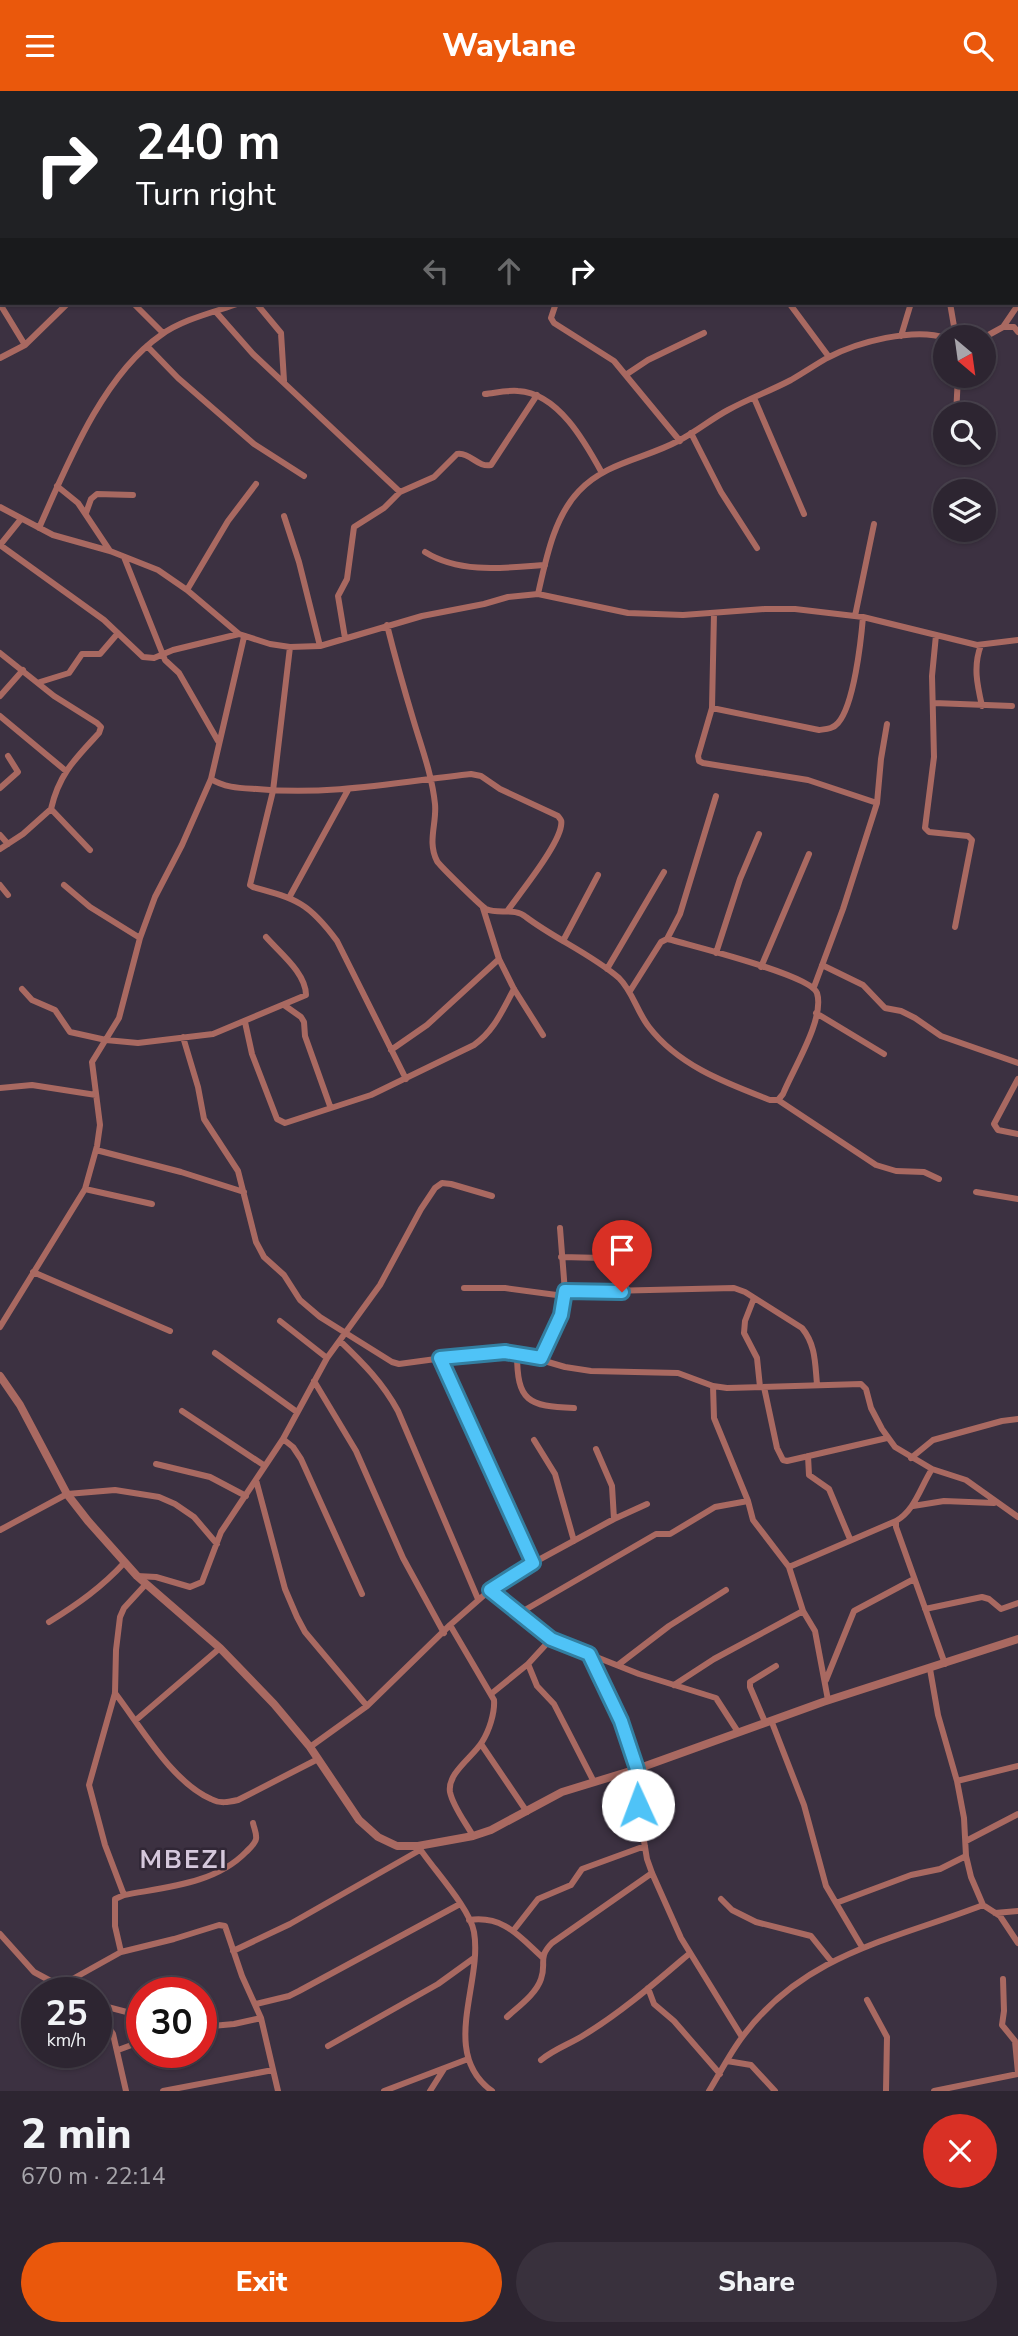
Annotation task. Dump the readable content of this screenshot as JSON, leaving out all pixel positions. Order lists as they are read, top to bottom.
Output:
{
  "districts": ["MBEZI"],
  "north": "bottom right",
  "page": {
    "header": "Waylane",
    "turn": ["240 m", "Turn right"],
    "speed": "25 km/h",
    "limit": "30",
    "heading": ["2 min", "670 m · 22:14"],
    "buttons": ["Exit", "Share"]
  }
}
